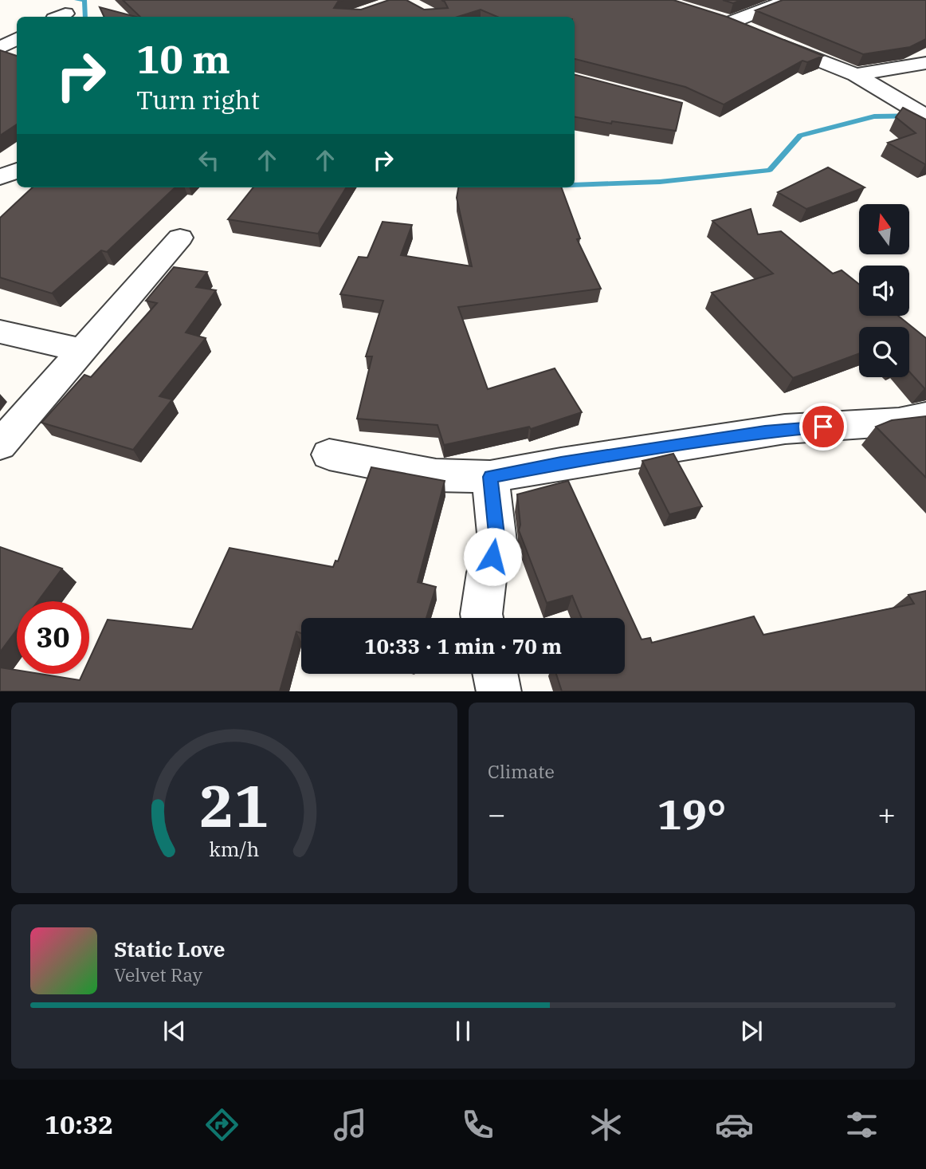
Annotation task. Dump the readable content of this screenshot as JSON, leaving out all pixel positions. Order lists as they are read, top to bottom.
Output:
{
  "north": "top",
  "page": {
    "turn": ["10 m", "Turn right"],
    "limit": "30",
    "trip": "10:33 · 1 min · 70 m",
    "tile": "Climate",
    "heat": ["−", "19°", "+"],
    "song": ["Static Love", "Velvet Ray"],
    "tabs": "10:32",
    "gauge": ["21", "km/h"]
  }
}
